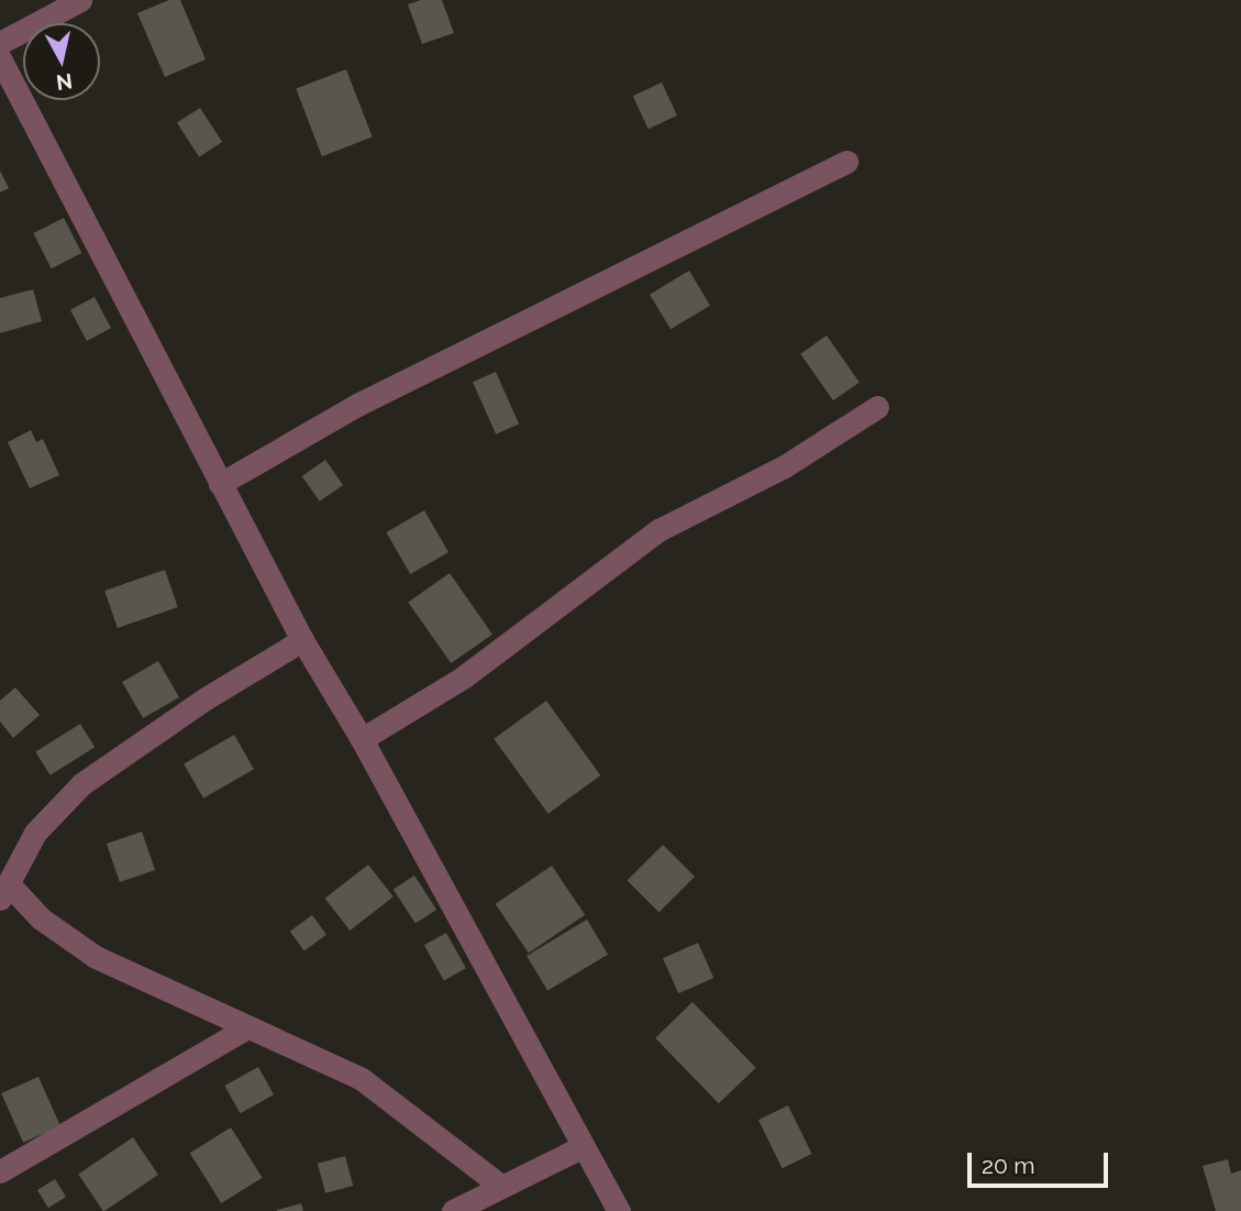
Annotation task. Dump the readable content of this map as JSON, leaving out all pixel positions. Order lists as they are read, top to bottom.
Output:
{
  "scale_bar": "20 m",
  "north": "bottom"
}
